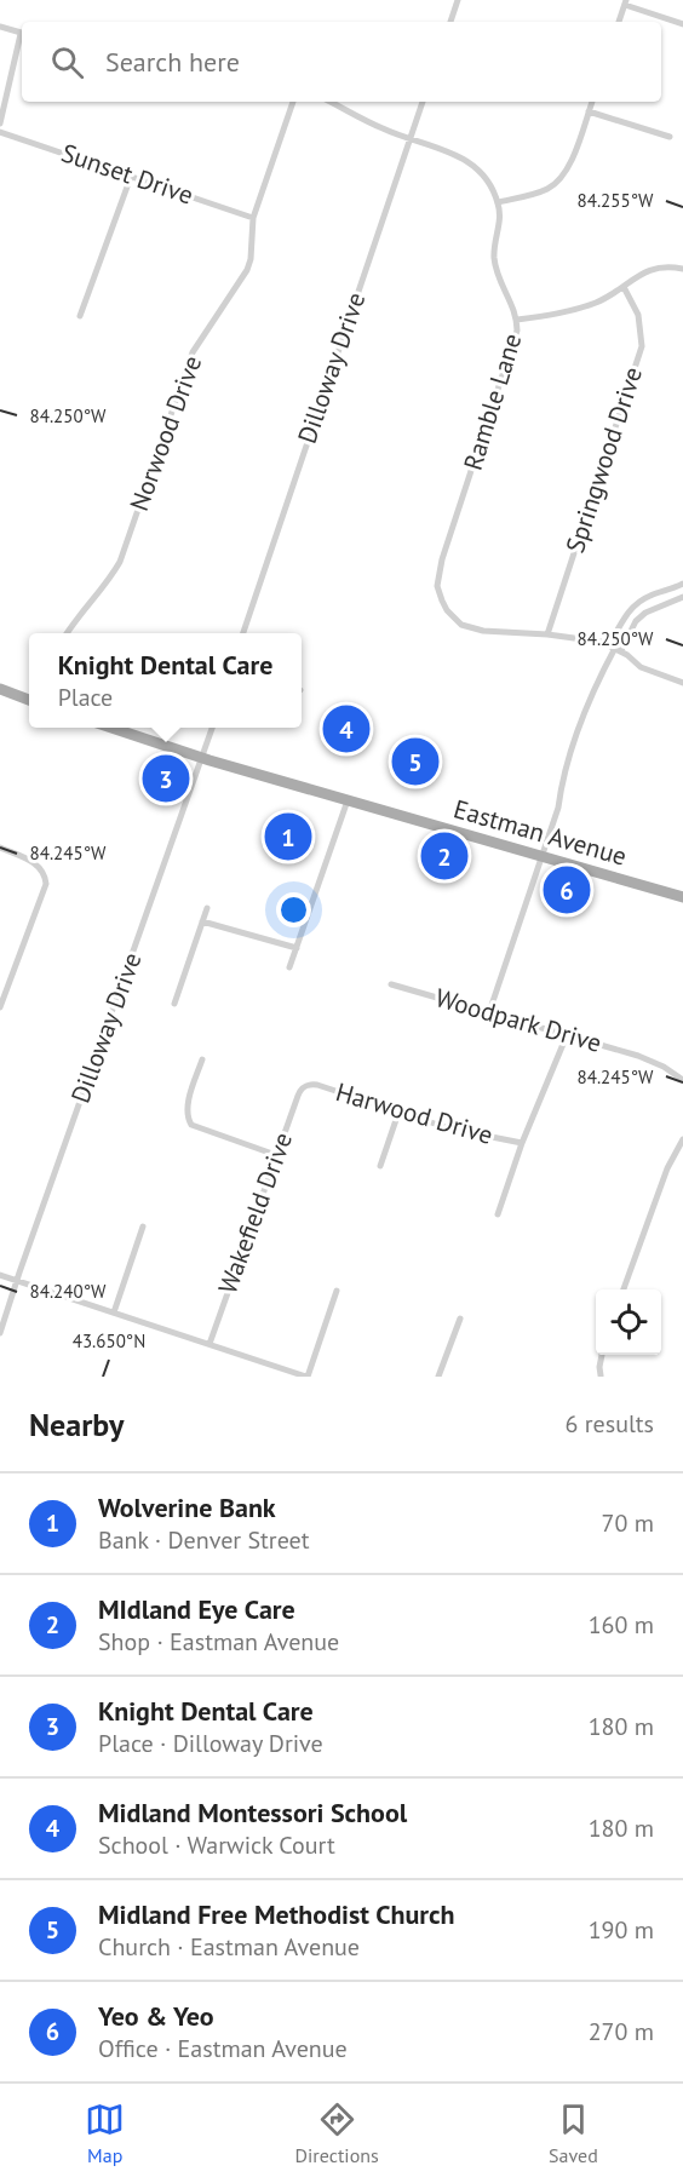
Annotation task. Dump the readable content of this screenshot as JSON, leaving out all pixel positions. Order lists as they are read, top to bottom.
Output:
{
  "streets": {
    "main road": ["Eastman Avenue"],
    "street": [
      "Sunset Drive",
      "Dilloway Drive",
      "Ramble Lane",
      "Norwood Drive",
      "Springwood Drive",
      "Woodpark Drive",
      "Harwood Drive",
      "Wakefield Drive"
    ]
  },
  "crossings": [
    ["Sunset Drive", "Norwood Drive"],
    ["Dilloway Drive", "Eastman Avenue"],
    ["Ramble Lane", "Springwood Drive"],
    ["Harwood Drive", "Wakefield Drive"]
  ],
  "page": {
    "search": "Search here",
    "popup": ["Knight Dental Care", "Place"],
    "pins": [
      "4",
      "5",
      "3",
      "1",
      "2",
      "6"
    ],
    "heading": ["Nearby", "6 results"],
    "list": [
      {
        "mark": "1",
        "name": "Wolverine Bank",
        "note": "Bank · Denver Street",
        "value": "70 m"
      },
      {
        "mark": "2",
        "name": "MIdland Eye Care",
        "note": "Shop · Eastman Avenue",
        "value": "160 m"
      },
      {
        "mark": "3",
        "name": "Knight Dental Care",
        "note": "Place · Dilloway Drive",
        "value": "180 m"
      },
      {
        "mark": "4",
        "name": "Midland Montessori School",
        "note": "School · Warwick Court",
        "value": "180 m"
      },
      {
        "mark": "5",
        "name": "Midland Free Methodist Church",
        "note": "Church · Eastman Avenue",
        "value": "190 m"
      },
      {
        "mark": "6",
        "name": "Yeo & Yeo",
        "note": "Office · Eastman Avenue",
        "value": "270 m"
      }
    ],
    "nav": ["Map", "Directions", "Saved"]
  },
  "coordinates": [
    "84.255°W",
    "84.250°W",
    "84.245°W",
    "84.240°W",
    "43.650°N"
  ]
}
